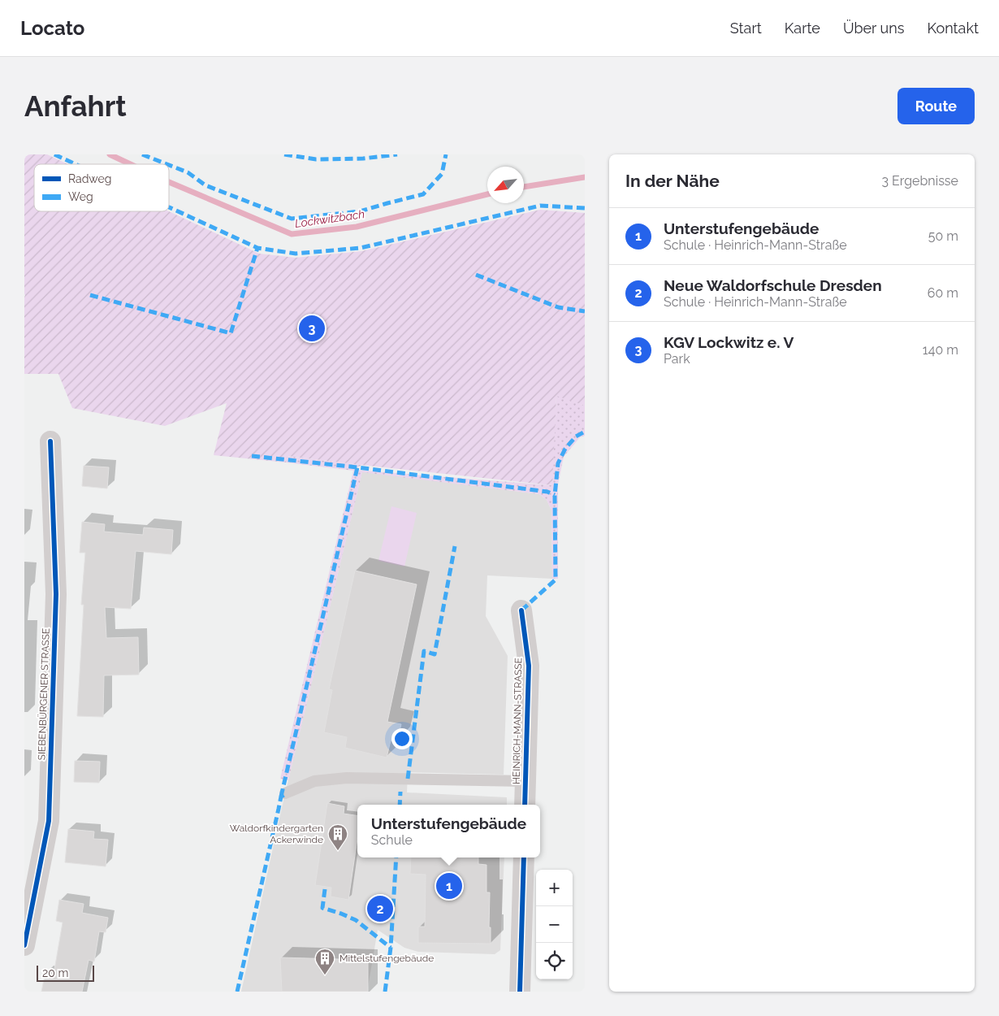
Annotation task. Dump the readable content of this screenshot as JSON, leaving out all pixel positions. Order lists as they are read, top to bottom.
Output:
{
  "streets": {
    "street": ["SIEBENBÜRGENER STRASSE", "HEINRICH-MANN-STRASSE"]
  },
  "water": ["Lockwitzbach"],
  "places": {
    "building": ["Waldorfkindergarten Ackerwinde", "Mittelstufengebäude"]
  },
  "legend": ["Radweg", "Weg"],
  "scale_bar": "20 m",
  "north": "bottom left",
  "page": {
    "header": "Locato",
    "nav": [
      "Start",
      "Karte",
      "Über uns",
      "Kontakt"
    ],
    "buttons": "Route",
    "title": "Anfahrt",
    "heading": ["In der Nähe", "3 Ergebnisse"],
    "list": [
      {
        "mark": "1",
        "name": "Unterstufengebäude",
        "note": "Schule · Heinrich-Mann-Straße",
        "value": "50 m"
      },
      {
        "mark": "2",
        "name": "Neue Waldorfschule Dresden",
        "note": "Schule · Heinrich-Mann-Straße",
        "value": "60 m"
      },
      {
        "mark": "3",
        "name": "KGV Lockwitz e. V",
        "note": "Park",
        "value": "140 m"
      }
    ],
    "pins": ["3", "1", "2"],
    "popup": ["Unterstufengebäude", "Schule"],
    "map_buttons": ["+", "−"],
    "scale": "20 m"
  }
}
